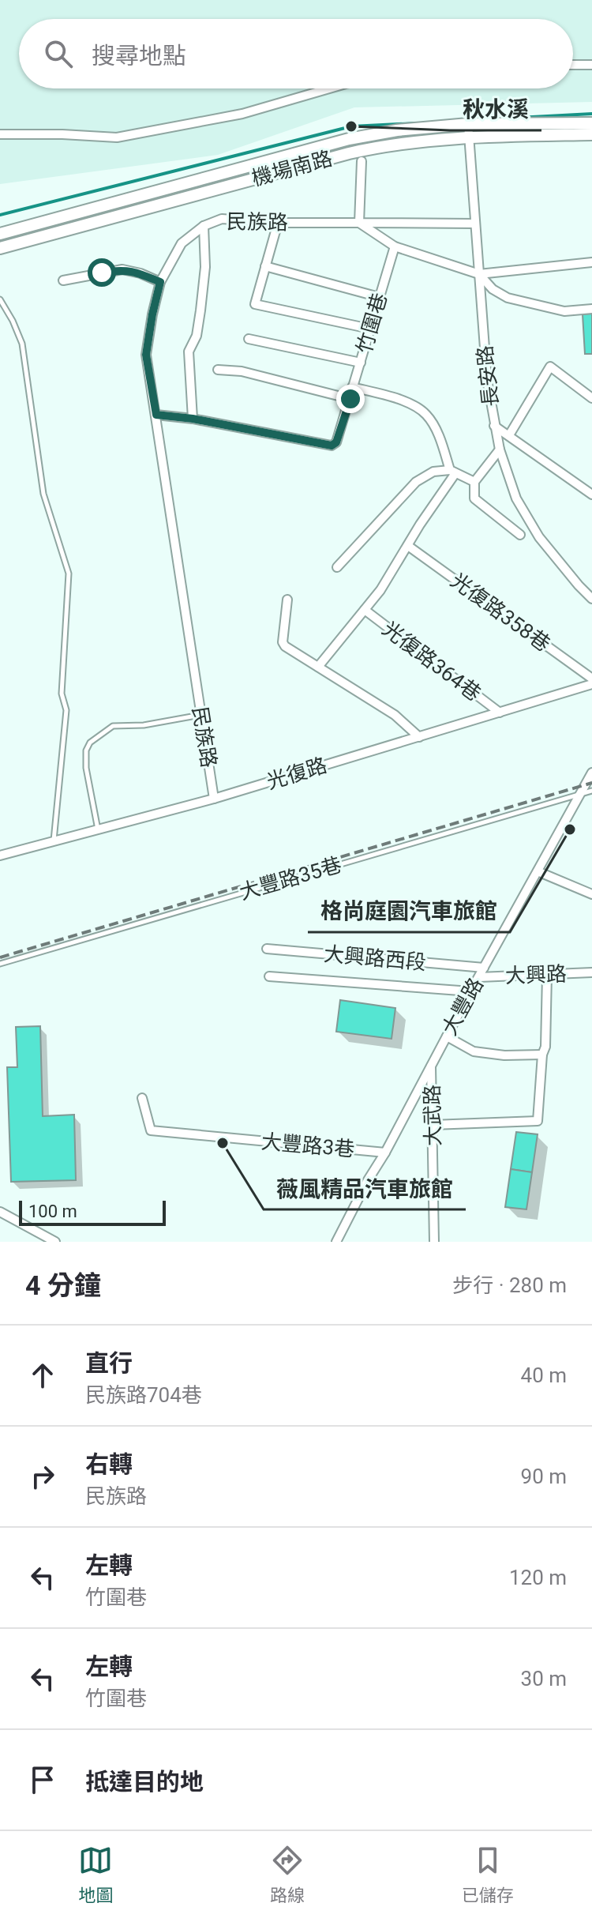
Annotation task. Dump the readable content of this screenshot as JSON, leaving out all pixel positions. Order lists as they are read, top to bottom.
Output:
{
  "streets": {
    "street": [
      "機場南路",
      "民族路",
      "竹圍巷",
      "長安路",
      "光復路358巷",
      "光復路364巷",
      "光復路",
      "大興路西段",
      "大興路",
      "大豐路",
      "大武路",
      "大豐路3巷"
    ],
    "lane": ["大豐路35巷"]
  },
  "crossings": [
    ["機場南路", "長安路"],
    ["民族路", "竹圍巷"],
    ["民族路", "長安路"],
    ["民族路", "光復路"],
    ["光復路364巷", "光復路"],
    ["大豐路35巷", "大豐路"],
    ["大興路西段", "大豐路"],
    ["大興路", "大豐路"],
    ["大豐路", "大武路"],
    ["大豐路", "大豐路3巷"]
  ],
  "places": ["秋水溪", "格尚庭園汽車旅館", "薇風精品汽車旅館"],
  "scale_bar": "100 m",
  "page": {
    "search": "搜尋地點",
    "scale": "100 m",
    "heading": ["4 分鐘", "步行 · 280 m"],
    "list": [
      ["直行", "民族路704巷", "40 m"],
      ["右轉", "民族路", "90 m"],
      ["左轉", "竹圍巷", "120 m"],
      ["左轉", "竹圍巷", "30 m"],
      "抵達目的地"
    ],
    "nav": ["地圖", "路線", "已儲存"]
  }
}
